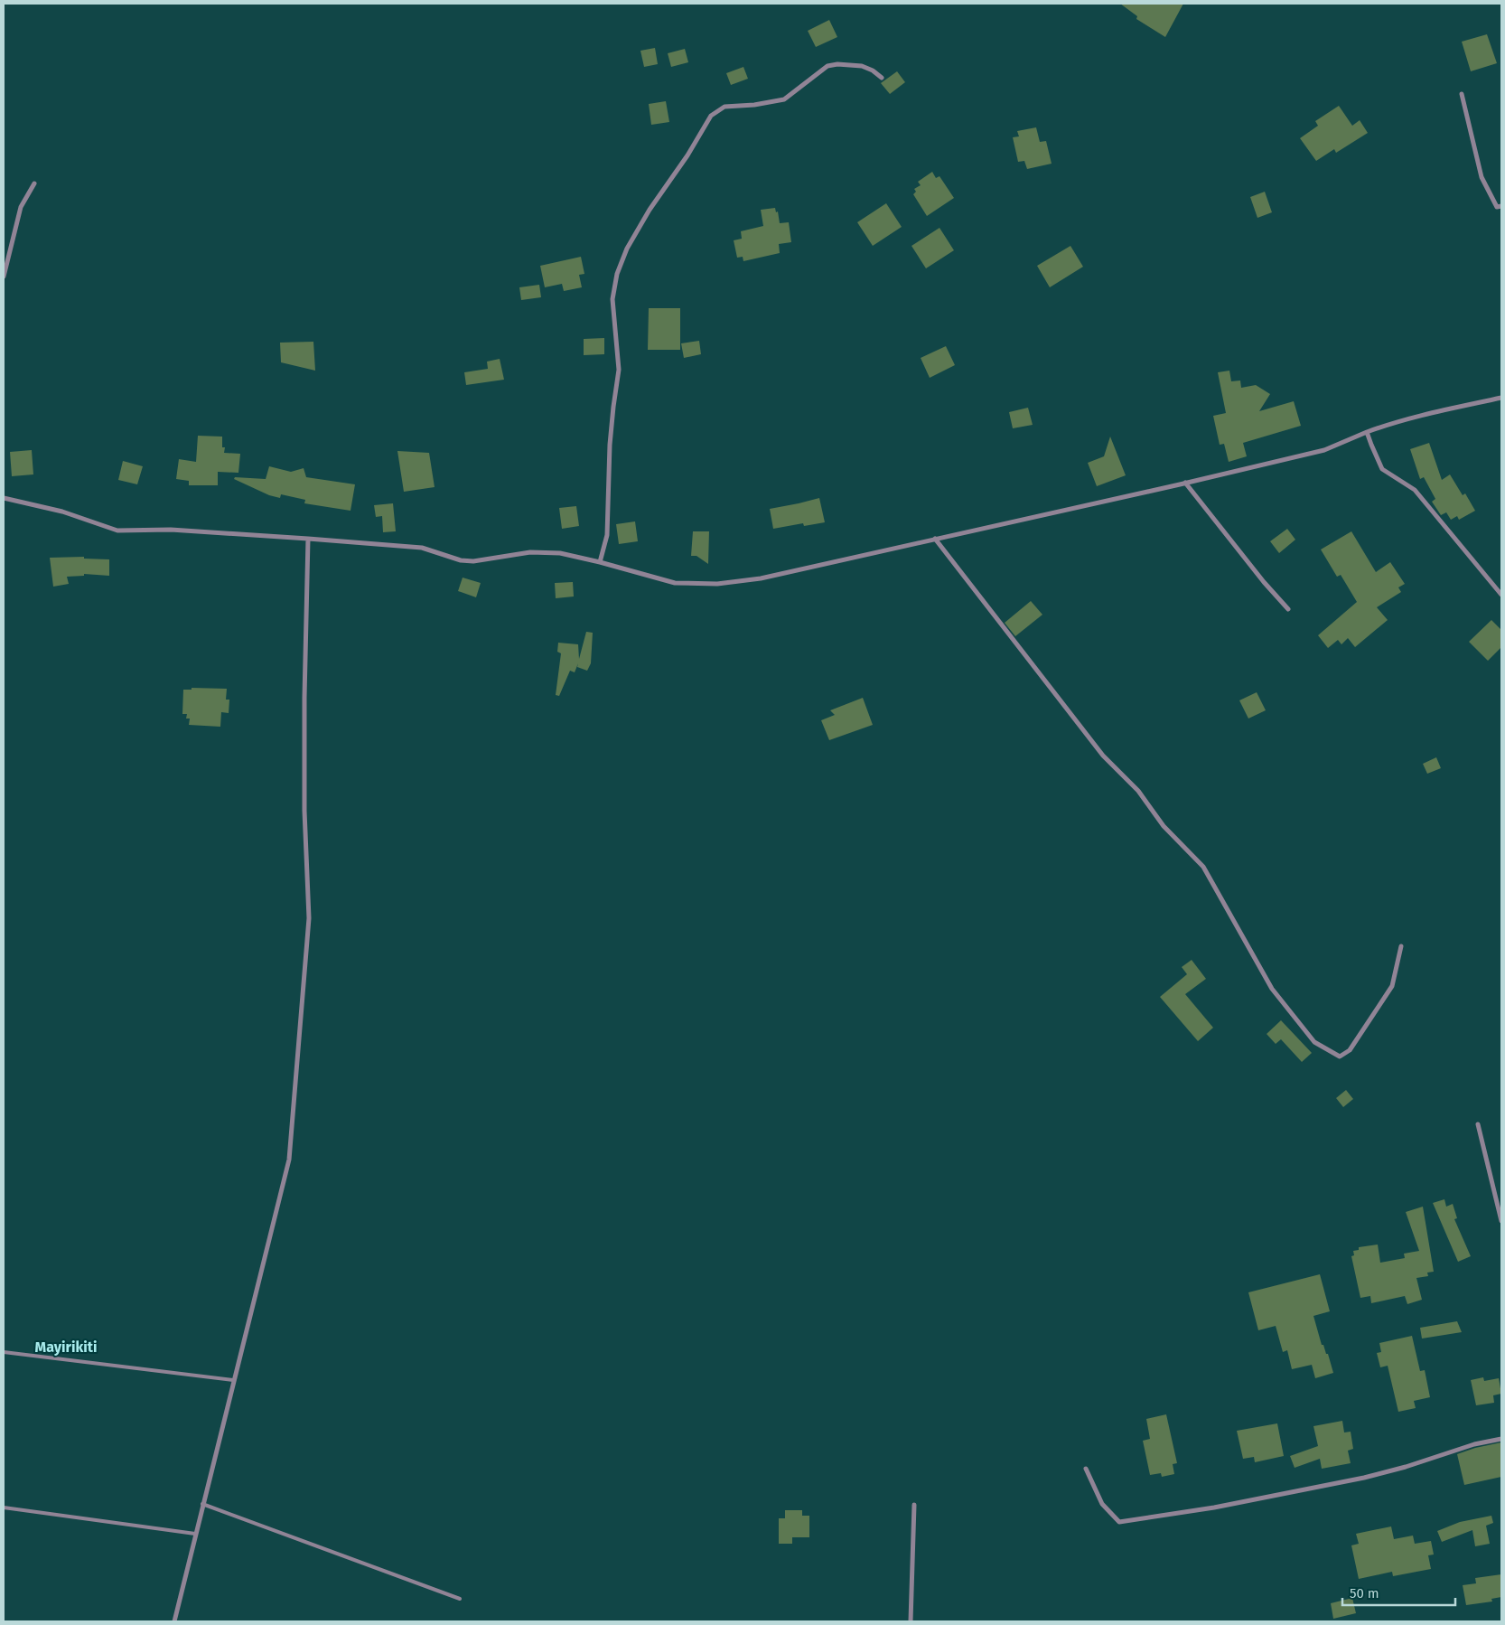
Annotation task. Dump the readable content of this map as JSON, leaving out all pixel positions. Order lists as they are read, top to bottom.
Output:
{
  "districts": ["Mayirikiti"],
  "scale_bar": "50 m"
}
